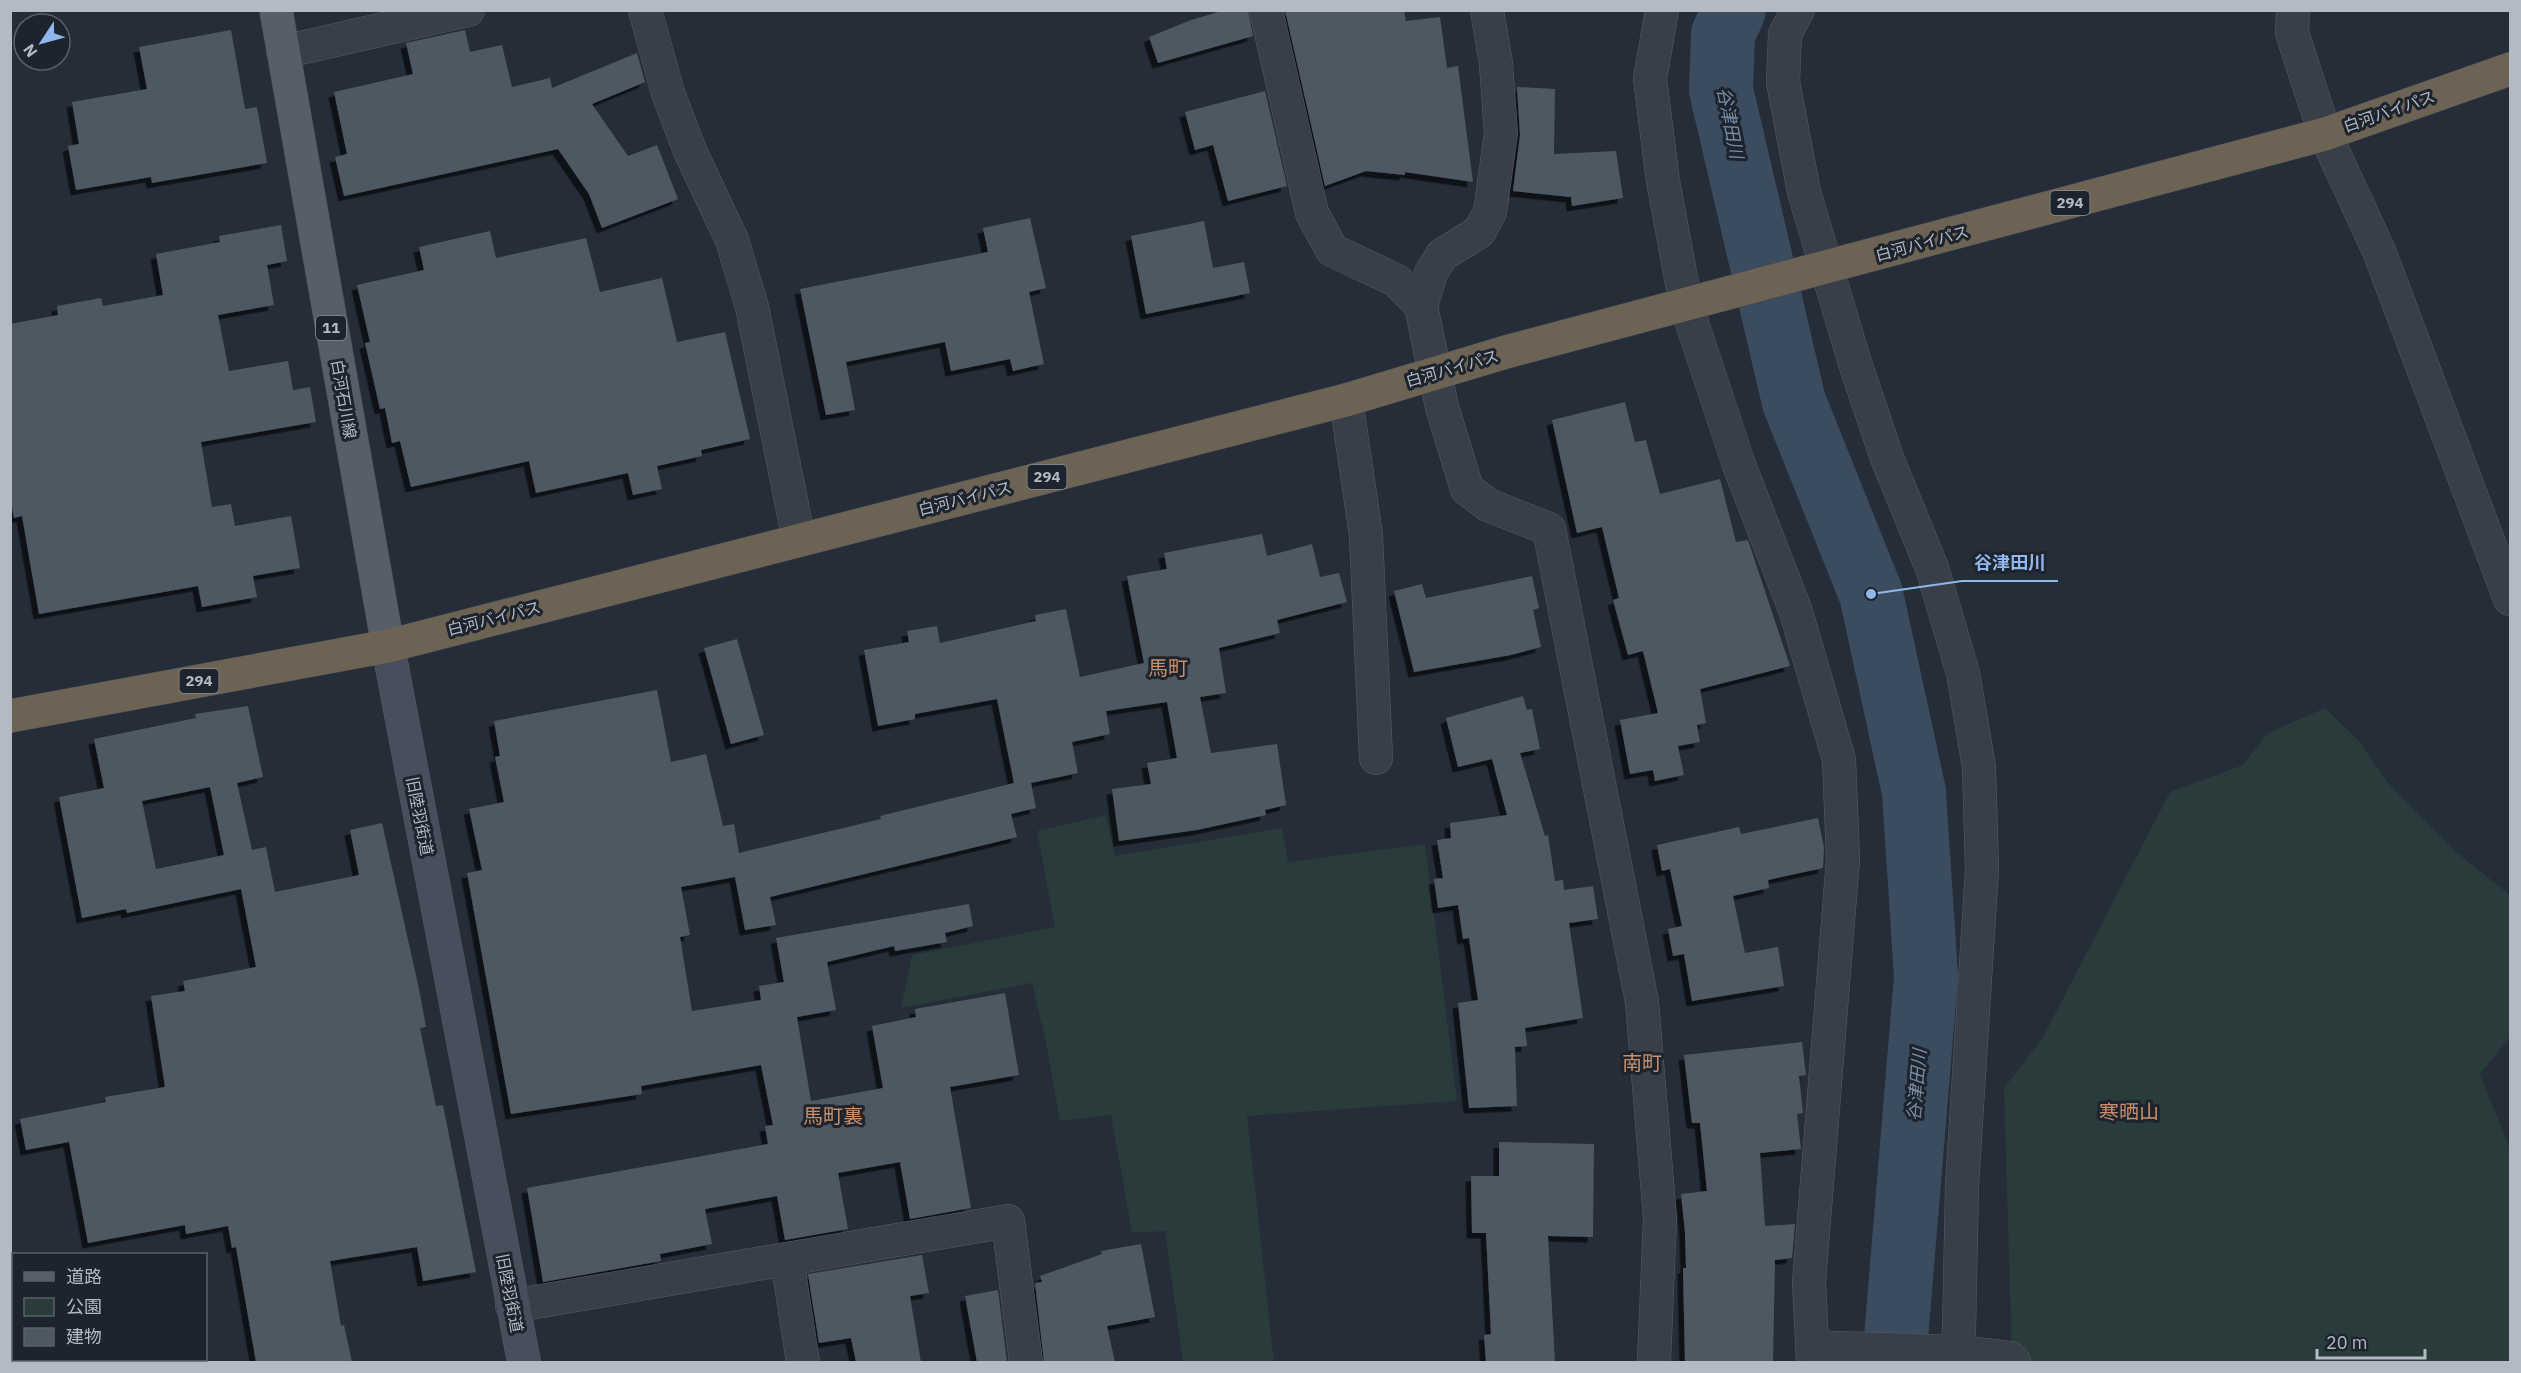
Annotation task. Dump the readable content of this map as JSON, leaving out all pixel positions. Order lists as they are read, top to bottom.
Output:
{
  "streets": {
    "highway": ["白河バイパス", "294"],
    "main road": ["11", "白河石川線"],
    "street": ["旧陸羽街道"]
  },
  "crossings": [
    ["白河バイパス", "294"],
    ["白河バイパス", "白河石川線"],
    ["白河バイパス", "旧陸羽街道"],
    ["294", "白河石川線"],
    ["294", "旧陸羽街道"],
    ["白河石川線", "旧陸羽街道"]
  ],
  "districts": [
    "馬町",
    "南町",
    "寒晒山",
    "馬町裏"
  ],
  "water": ["谷津田川"],
  "places": ["谷津田川"],
  "legend": ["道路", "公園", "建物"],
  "scale_bar": "20 m",
  "north": "bottom left"
}
